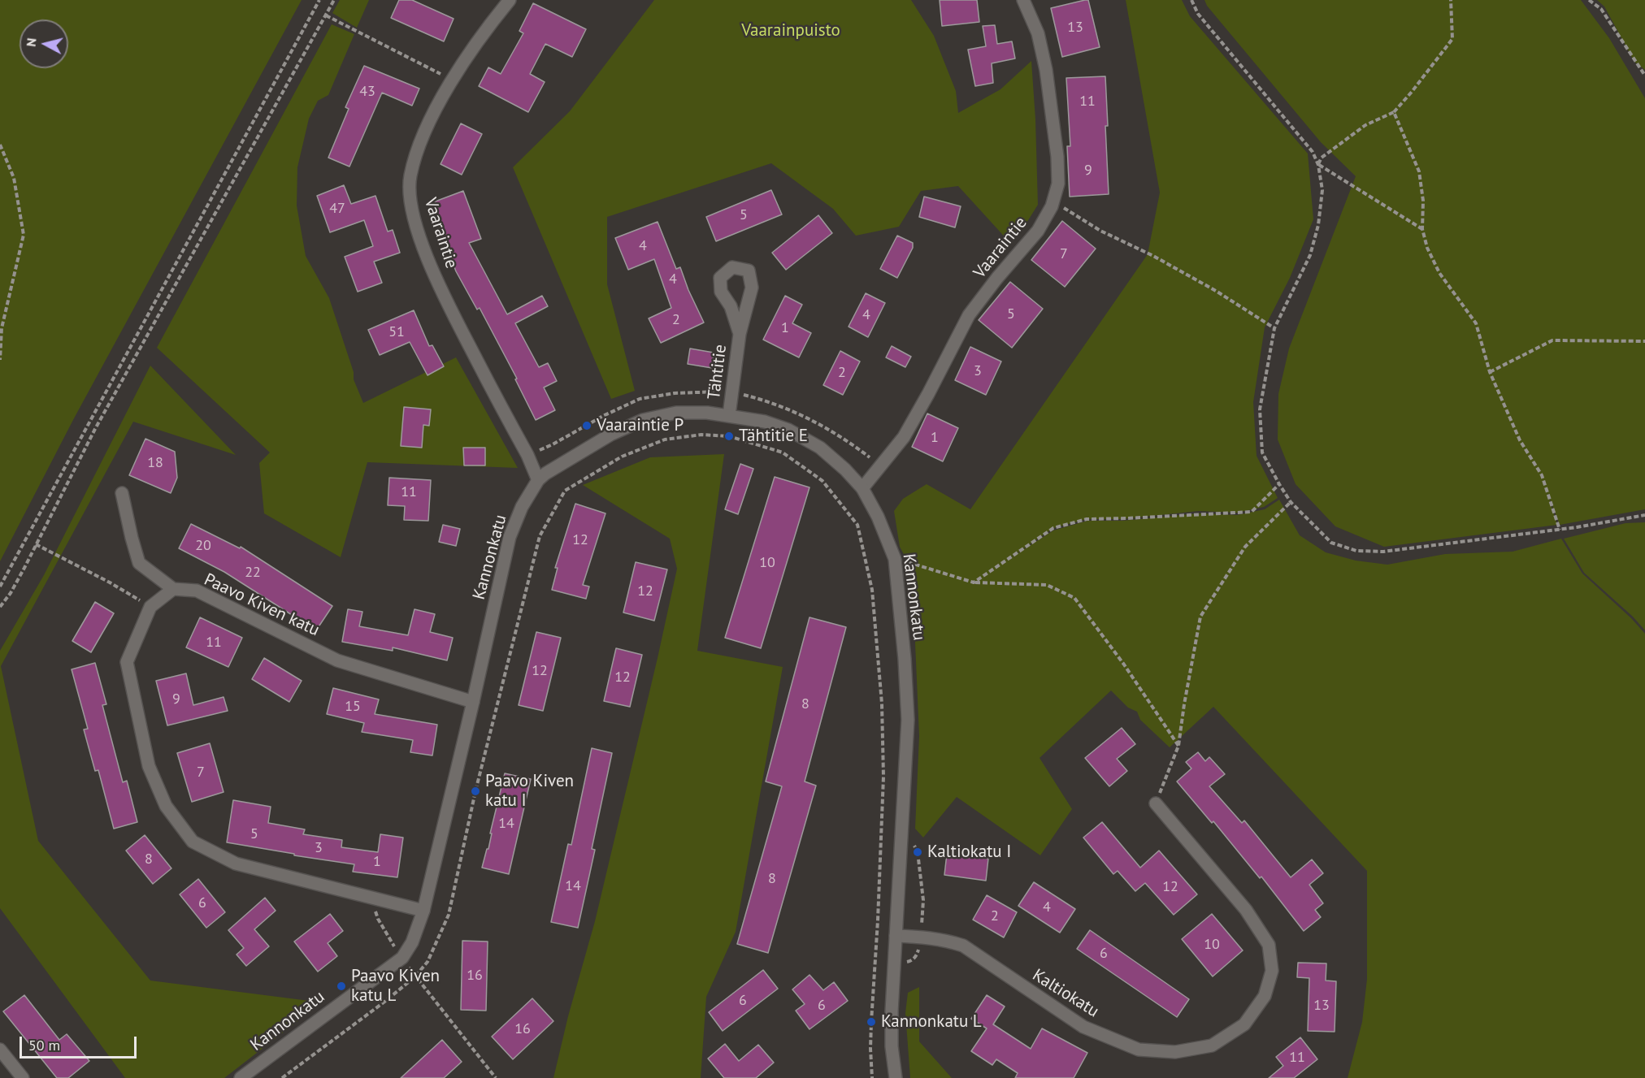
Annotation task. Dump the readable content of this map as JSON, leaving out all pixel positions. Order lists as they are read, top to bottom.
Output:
{
  "streets": {
    "street": [
      "Vaaraintie",
      "Tähtitie",
      "Kannonkatu",
      "Paavo Kiven katu",
      "Kaltiokatu"
    ]
  },
  "crossings": [
    ["Vaaraintie", "Kannonkatu"],
    ["Tähtitie", "Kannonkatu"],
    ["Kannonkatu", "Paavo Kiven katu"],
    ["Kannonkatu", "Kaltiokatu"]
  ],
  "parks": ["Vaarainpuisto"],
  "places": [
    "Vaaraintie P",
    "Tähtitie E",
    "Paavo Kiven katu I",
    "Kaltiokatu I",
    "Paavo Kiven katu L",
    "Kannonkatu L"
  ],
  "house_numbers": [
    "13",
    "43",
    "11",
    "9",
    "47",
    "5",
    "4",
    "7",
    "4",
    "5",
    "4",
    "2",
    "1",
    "51",
    "3",
    "2",
    "1",
    "18",
    "11",
    "12",
    "20",
    "10",
    "22",
    "12",
    "11",
    "12",
    "12",
    "9",
    "8",
    "15",
    "7",
    "14",
    "5",
    "3",
    "8",
    "1",
    "8",
    "14",
    "12",
    "6",
    "4",
    "2",
    "10",
    "6",
    "16",
    "6",
    "6",
    "13",
    "16",
    "11"
  ],
  "scale_bar": "50 m",
  "north": "left"
}
